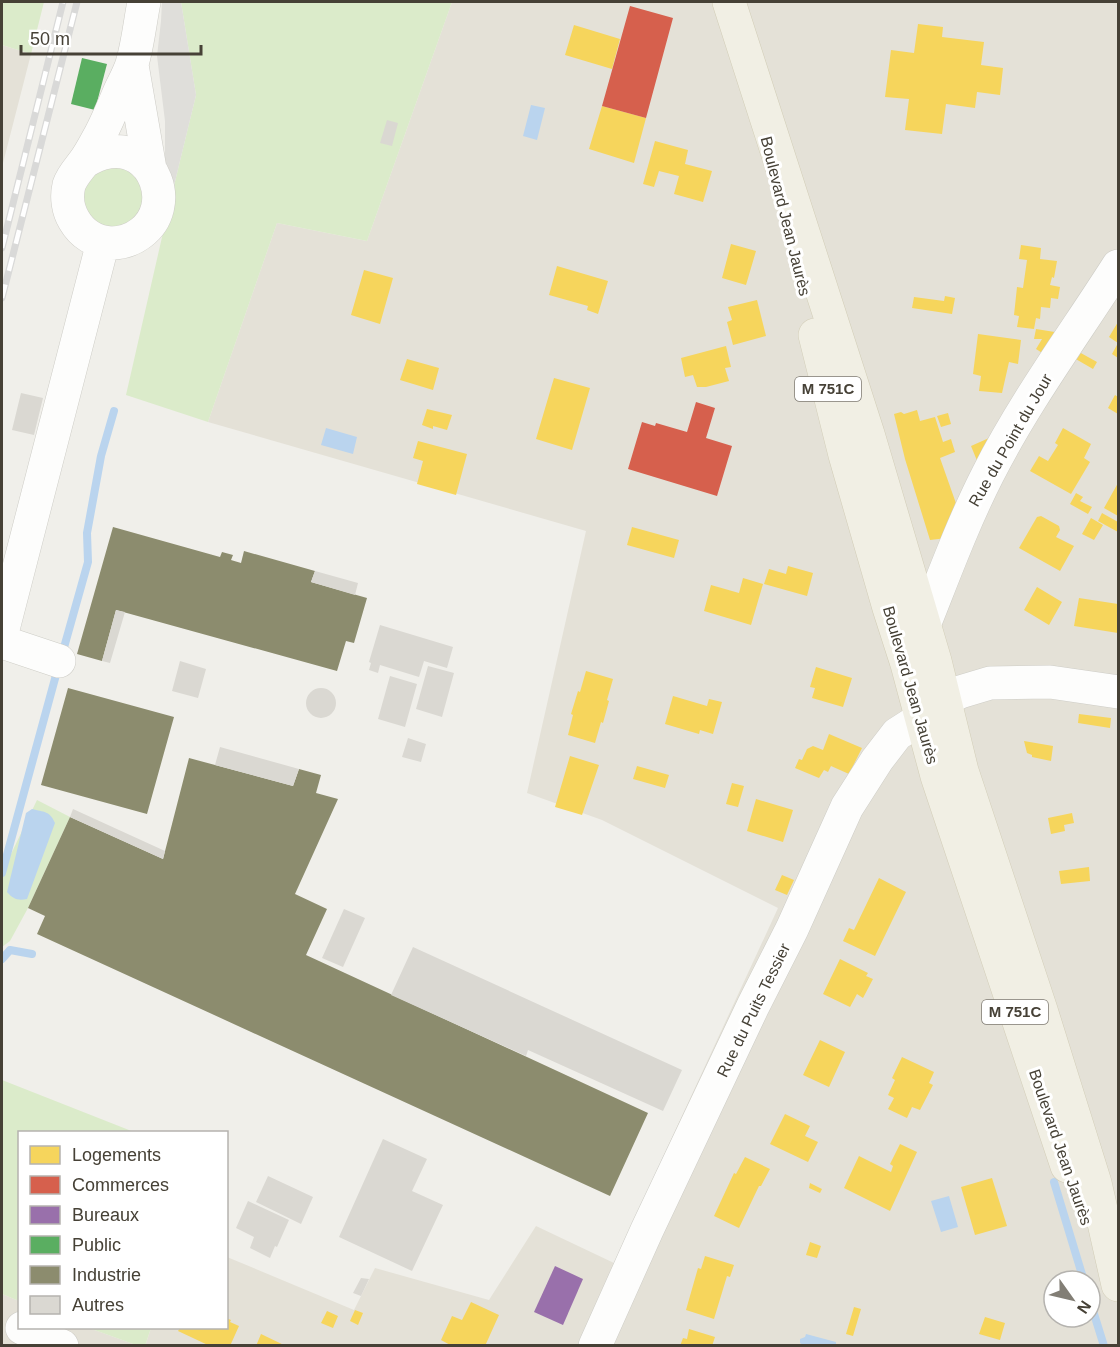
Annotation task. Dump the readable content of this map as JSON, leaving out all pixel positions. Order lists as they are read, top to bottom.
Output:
{
  "streets": {
    "main road": ["Boulevard Jean Jaurès", "M 751C"],
    "street": ["Rue du Point du Jour", "Rue du Puits Tessier"]
  },
  "crossings": [
    ["Boulevard Jean Jaurès", "Rue du Point du Jour"],
    ["Boulevard Jean Jaurès", "Rue du Puits Tessier"]
  ],
  "legend": [
    "Logements",
    "Commerces",
    "Bureaux",
    "Public",
    "Industrie",
    "Autres"
  ],
  "scale_bar": "50 m",
  "north": "bottom right"
}
